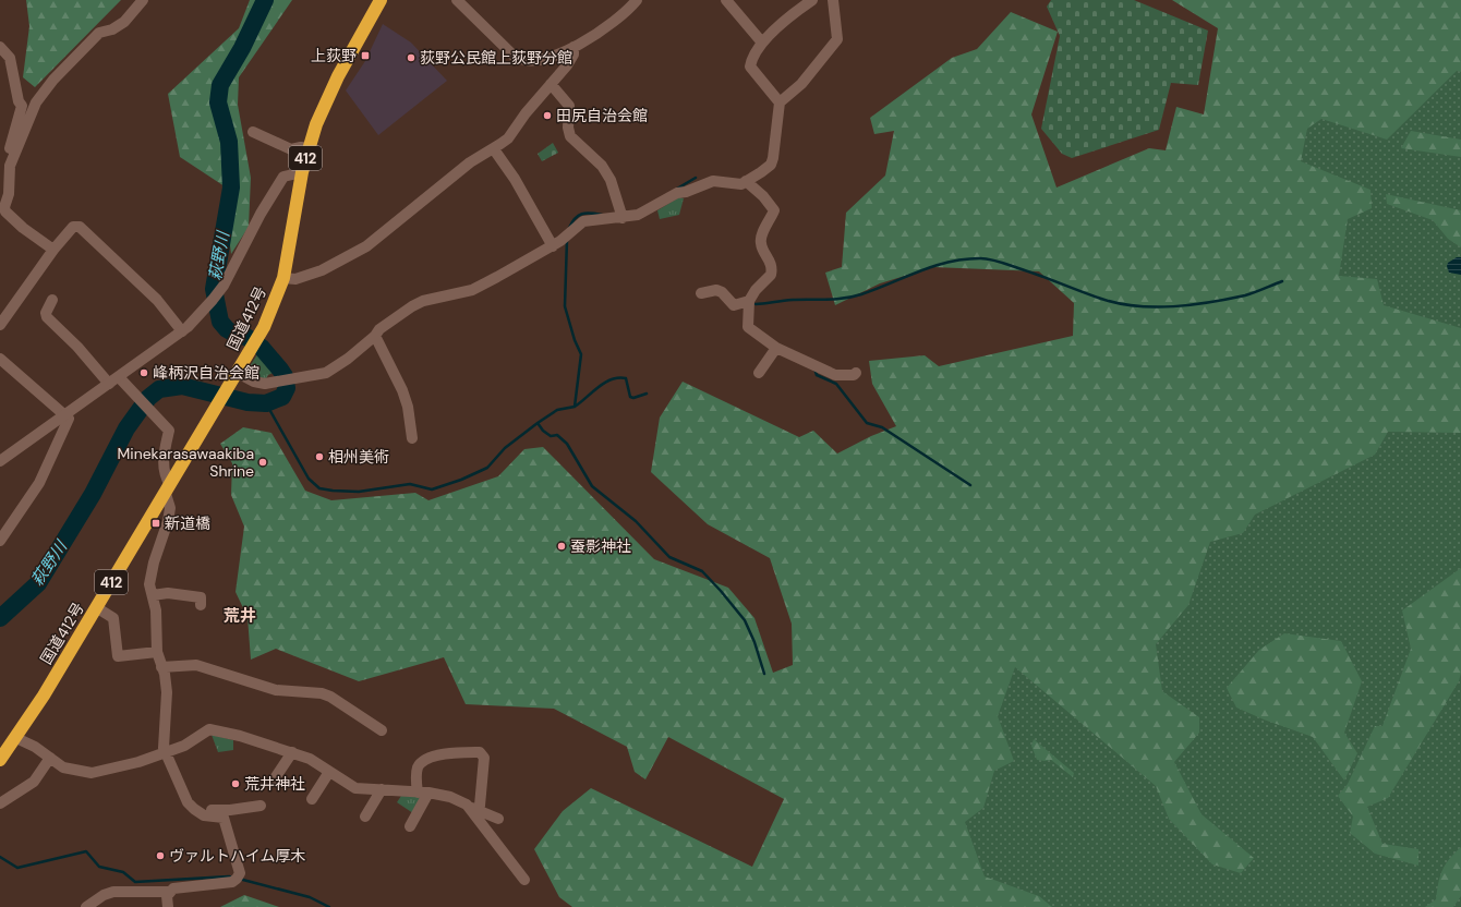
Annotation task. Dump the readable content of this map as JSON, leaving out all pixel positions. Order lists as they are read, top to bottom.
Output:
{
  "streets": {
    "highway": ["412", "国道412号"]
  },
  "districts": ["荒井"],
  "water": ["萩野川"],
  "places": {
    "transit": ["上荻野", "新道橋"],
    "other": [
      "荻野公民館上荻野分館",
      "田尻自治会館",
      "峰柄沢自治会館",
      "相州美術",
      "Minekarasawaakiba Shrine",
      "蚕影神社",
      "荒井神社",
      "ヴァルトハイム厚木"
    ]
  }
}
